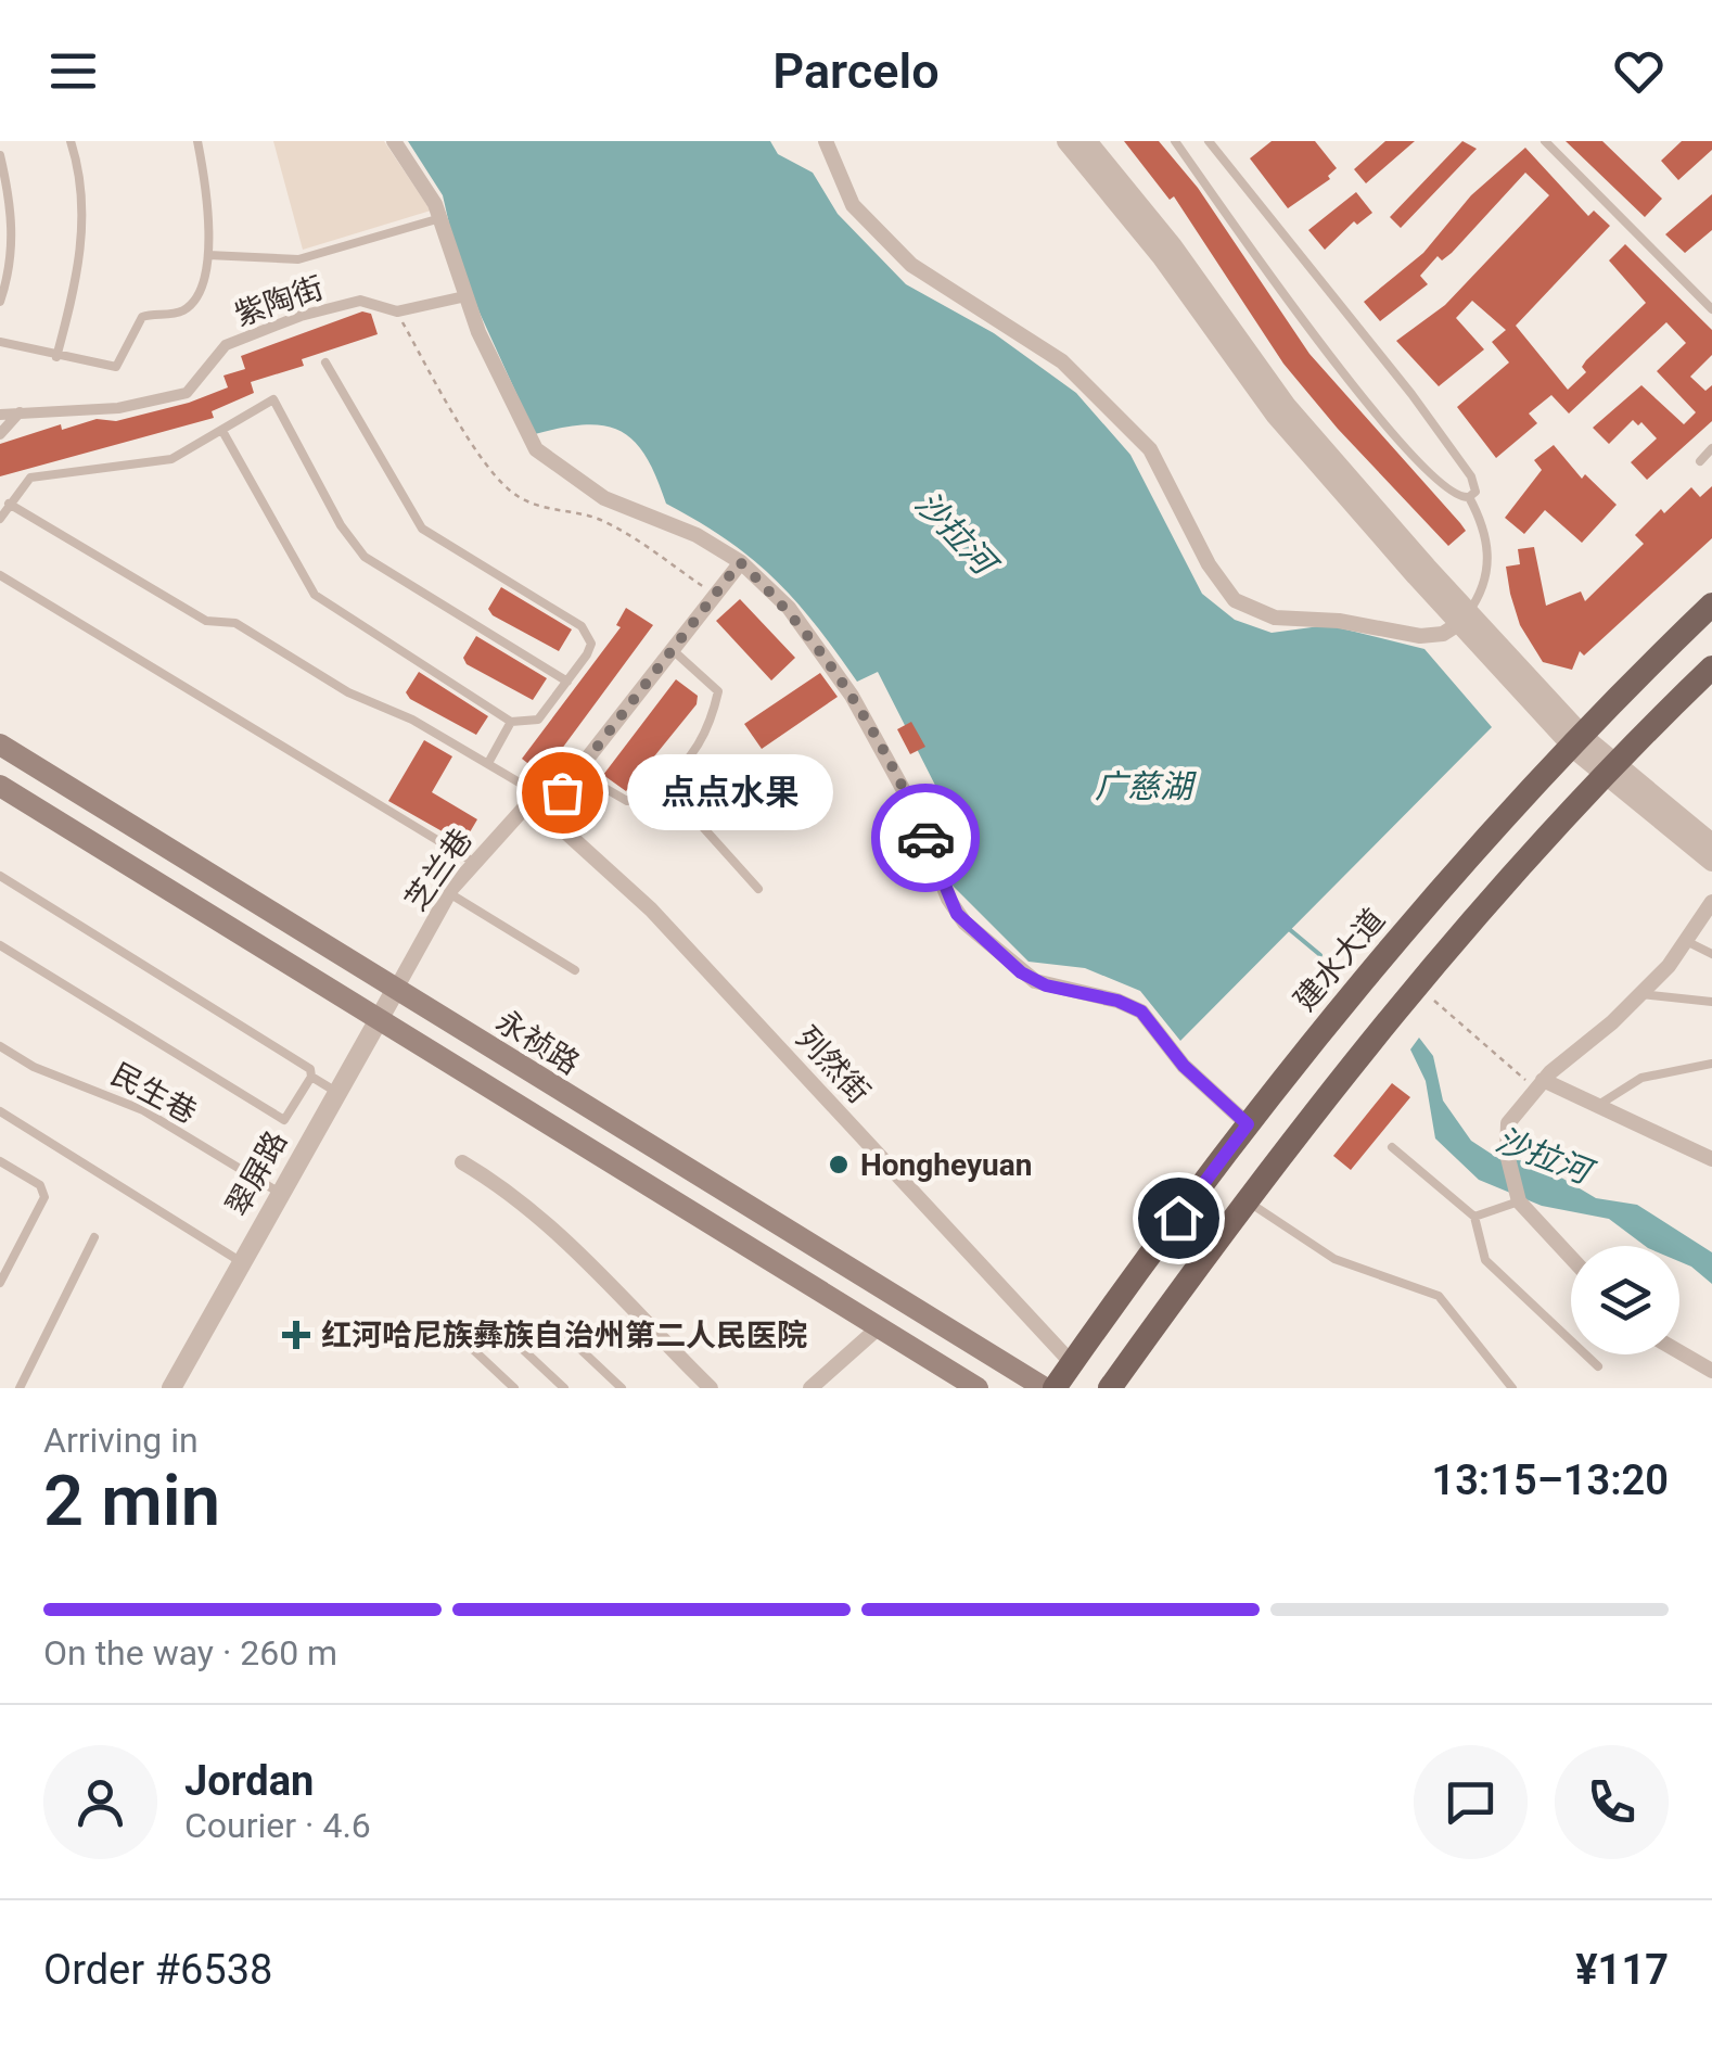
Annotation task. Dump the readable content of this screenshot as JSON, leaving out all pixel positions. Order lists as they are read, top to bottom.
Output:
{
  "streets": {
    "main road": ["建水大道", "永祯路"],
    "street": [
      "紫陶街",
      "芝兰巷",
      "列然街",
      "翠屏路"
    ],
    "lane": ["民生巷"]
  },
  "crossings": [
    ["芝兰巷", "永祯路"],
    ["芝兰巷", "翠屏路"],
    ["建水大道", "列然街"],
    ["永祯路", "翠屏路"],
    ["民生巷", "翠屏路"]
  ],
  "water": ["沙拉河", "广慈湖"],
  "places": {
    "other": ["点点水果", "Hongheyuan"],
    "health": ["红河哈尼族彝族自治州第二人民医院"]
  },
  "page": {
    "header": "Parcelo",
    "bubble": "点点水果",
    "heading": ["2 min", "Arriving in", "13:15–13:20"],
    "panel": [
      "Jordan",
      "Courier · 4.6",
      "Order #6538",
      "¥117"
    ],
    "bar": "On the way · 260 m"
  }
}
